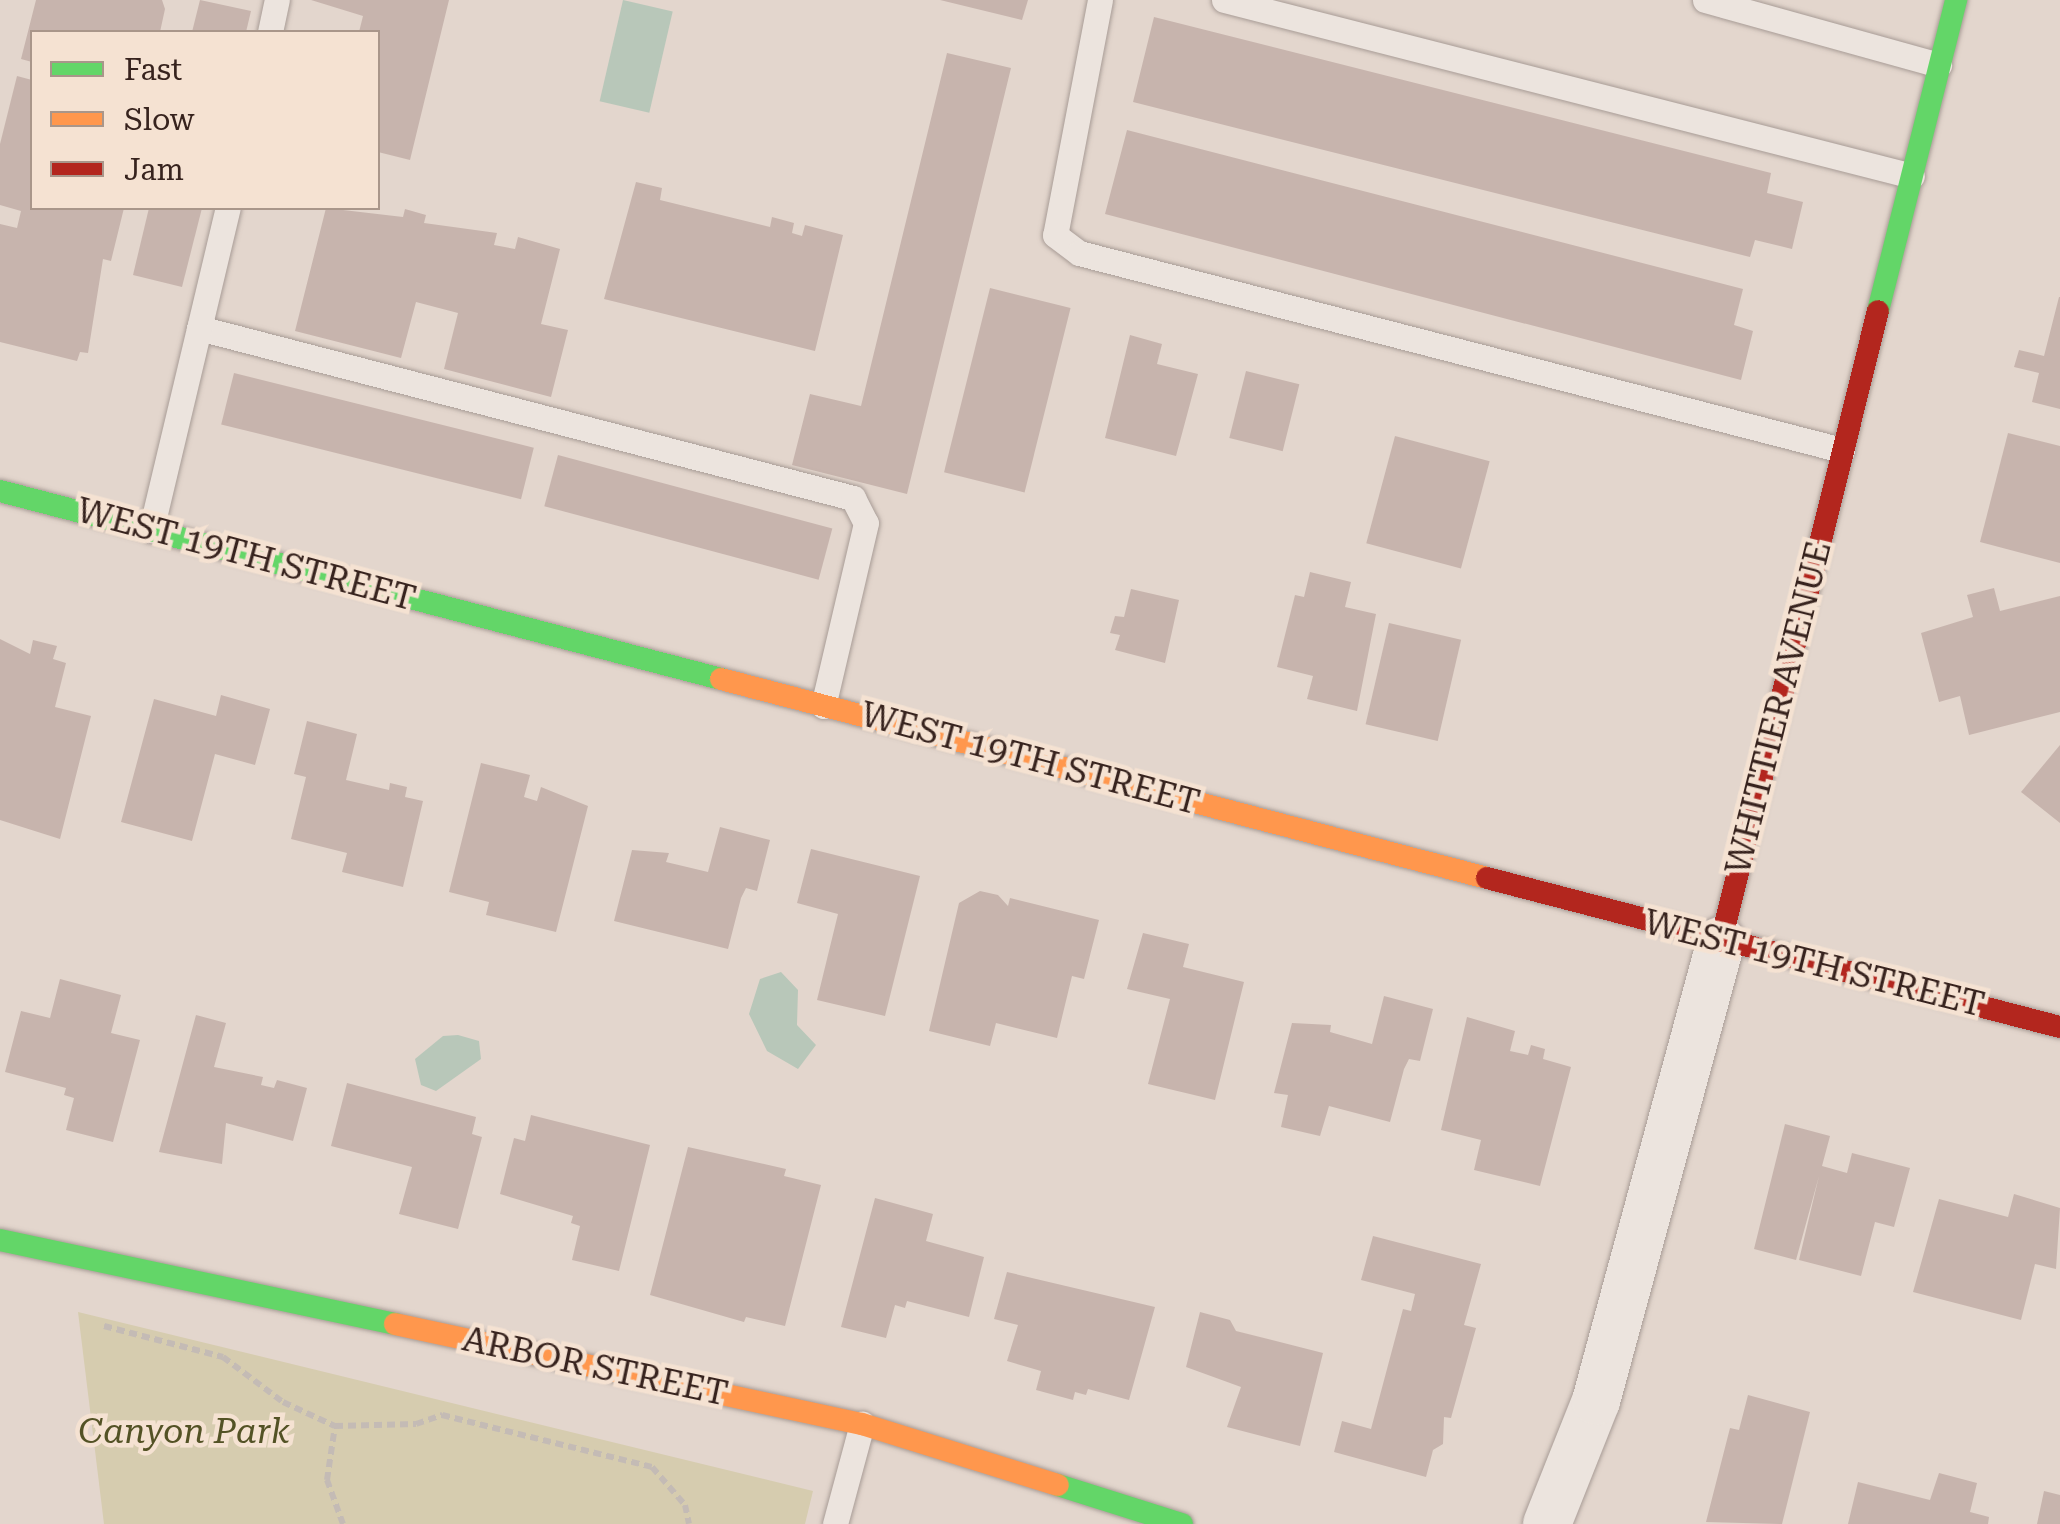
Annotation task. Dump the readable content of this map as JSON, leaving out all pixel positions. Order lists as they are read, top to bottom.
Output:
{
  "streets": {
    "street": ["WEST 19TH STREET", "WHITTIER AVENUE", "ARBOR STREET"]
  },
  "crossings": [
    ["WEST 19TH STREET", "WHITTIER AVENUE"]
  ],
  "parks": ["Canyon Park"],
  "legend": ["Fast", "Slow", "Jam"]
}
